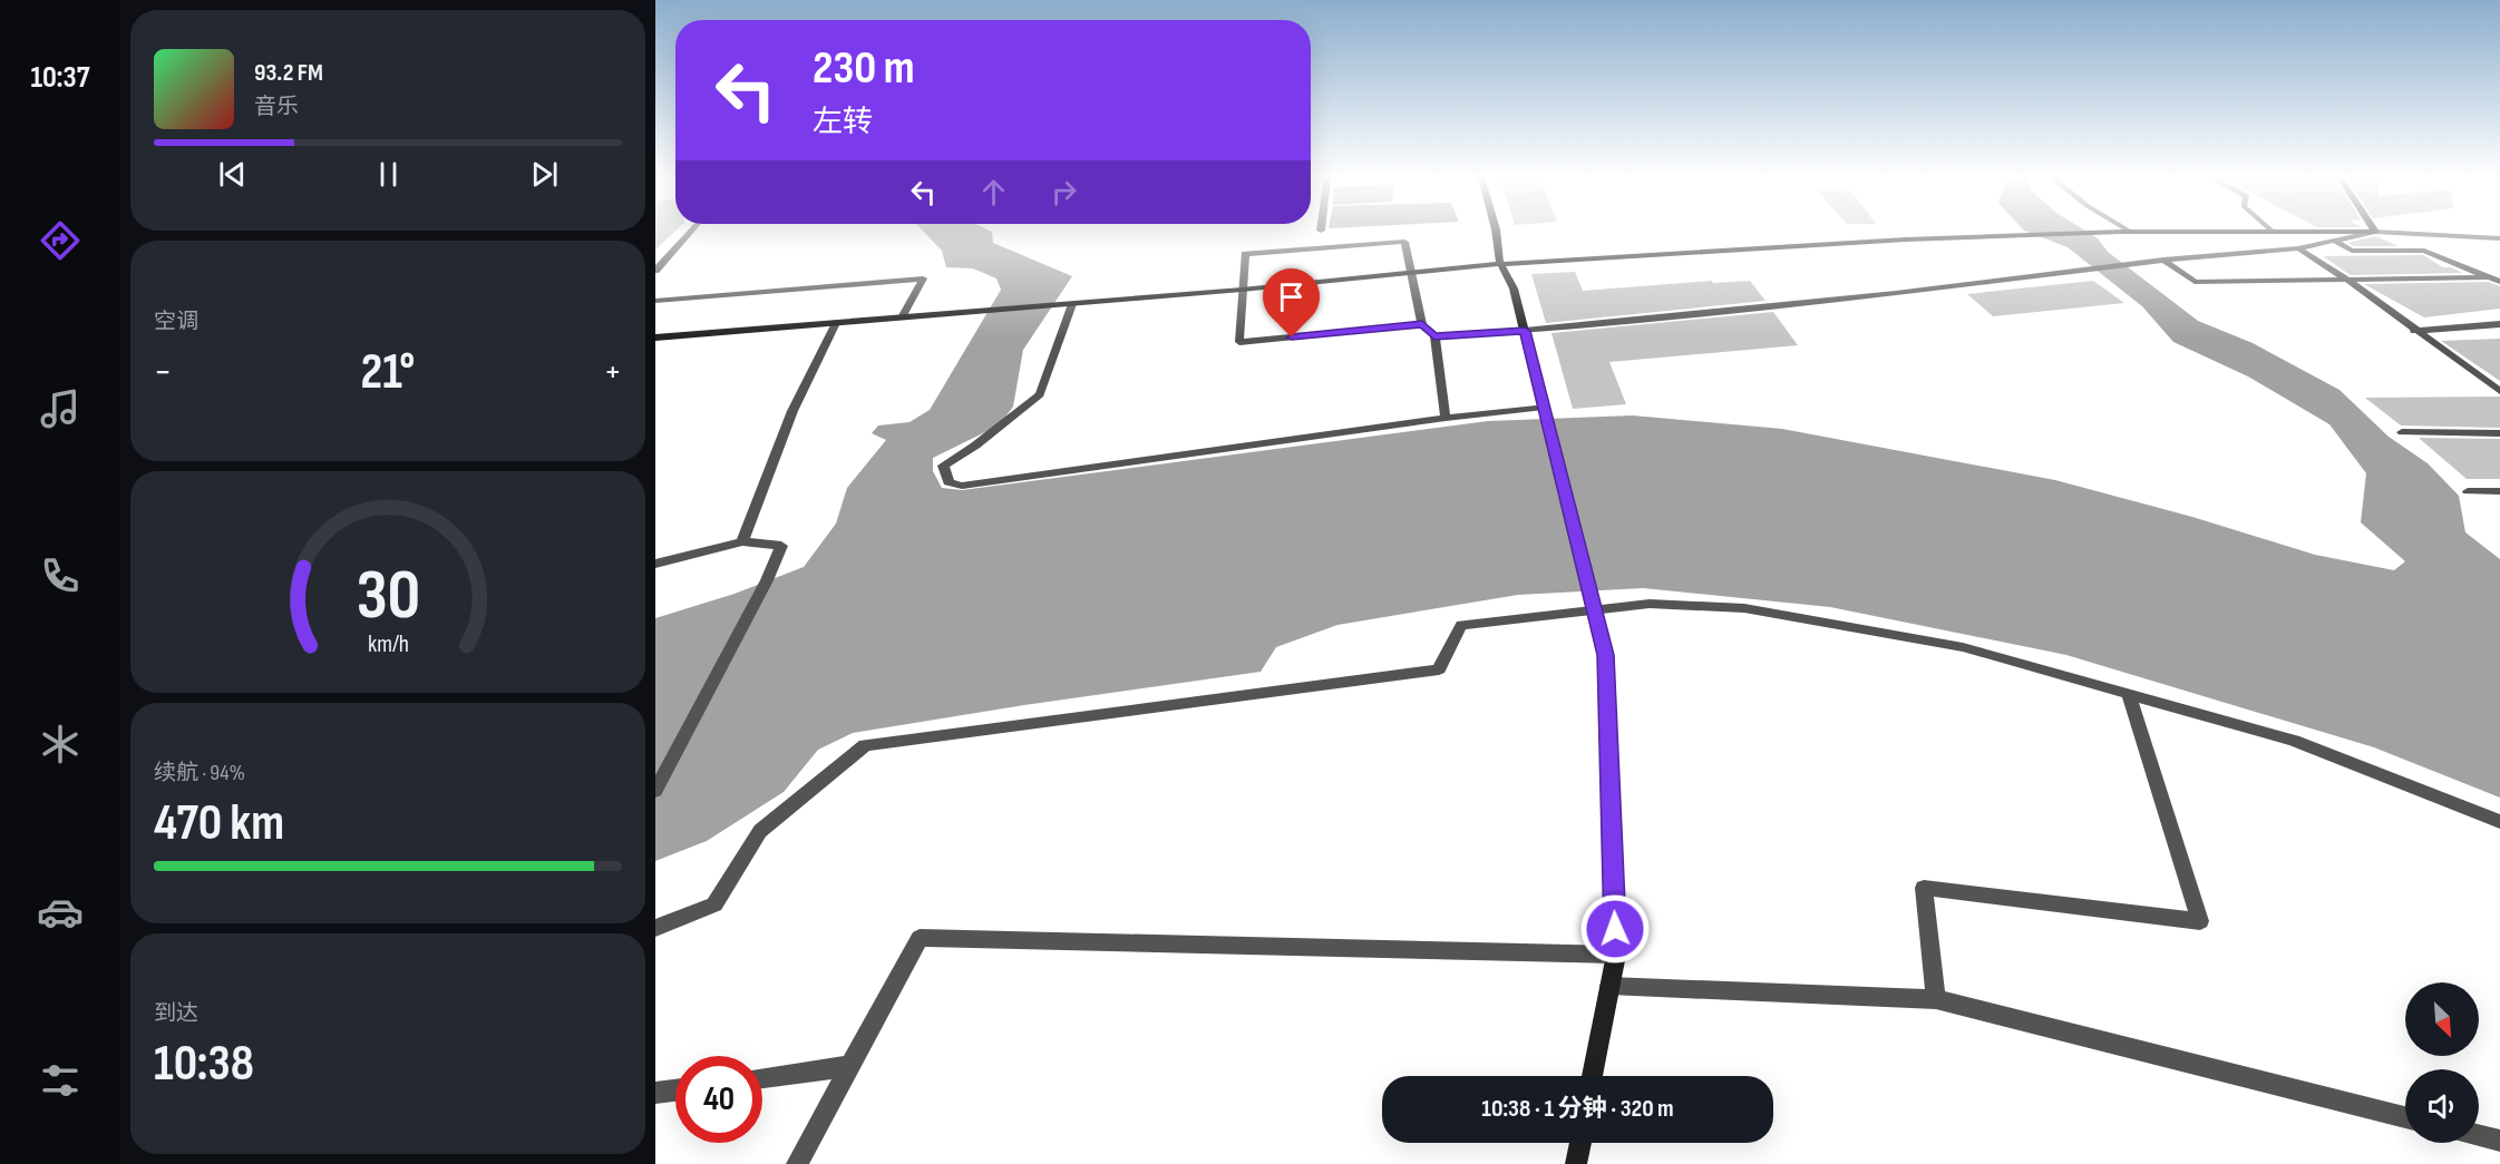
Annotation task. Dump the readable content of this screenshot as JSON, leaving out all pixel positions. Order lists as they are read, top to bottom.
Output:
{
  "north": "bottom right",
  "page": {
    "tabs": "10:37",
    "turn": ["230 m", "左转"],
    "song": ["93.2 FM", "音乐"],
    "tile": [
      "空调",
      ["续航 · 94%", "470 km"],
      ["到达", "10:38"]
    ],
    "heat": ["−", "21°", "+"],
    "limit": "40",
    "trip": "10:38 · 1 分钟 · 320 m",
    "gauge": ["30", "km/h"]
  }
}
